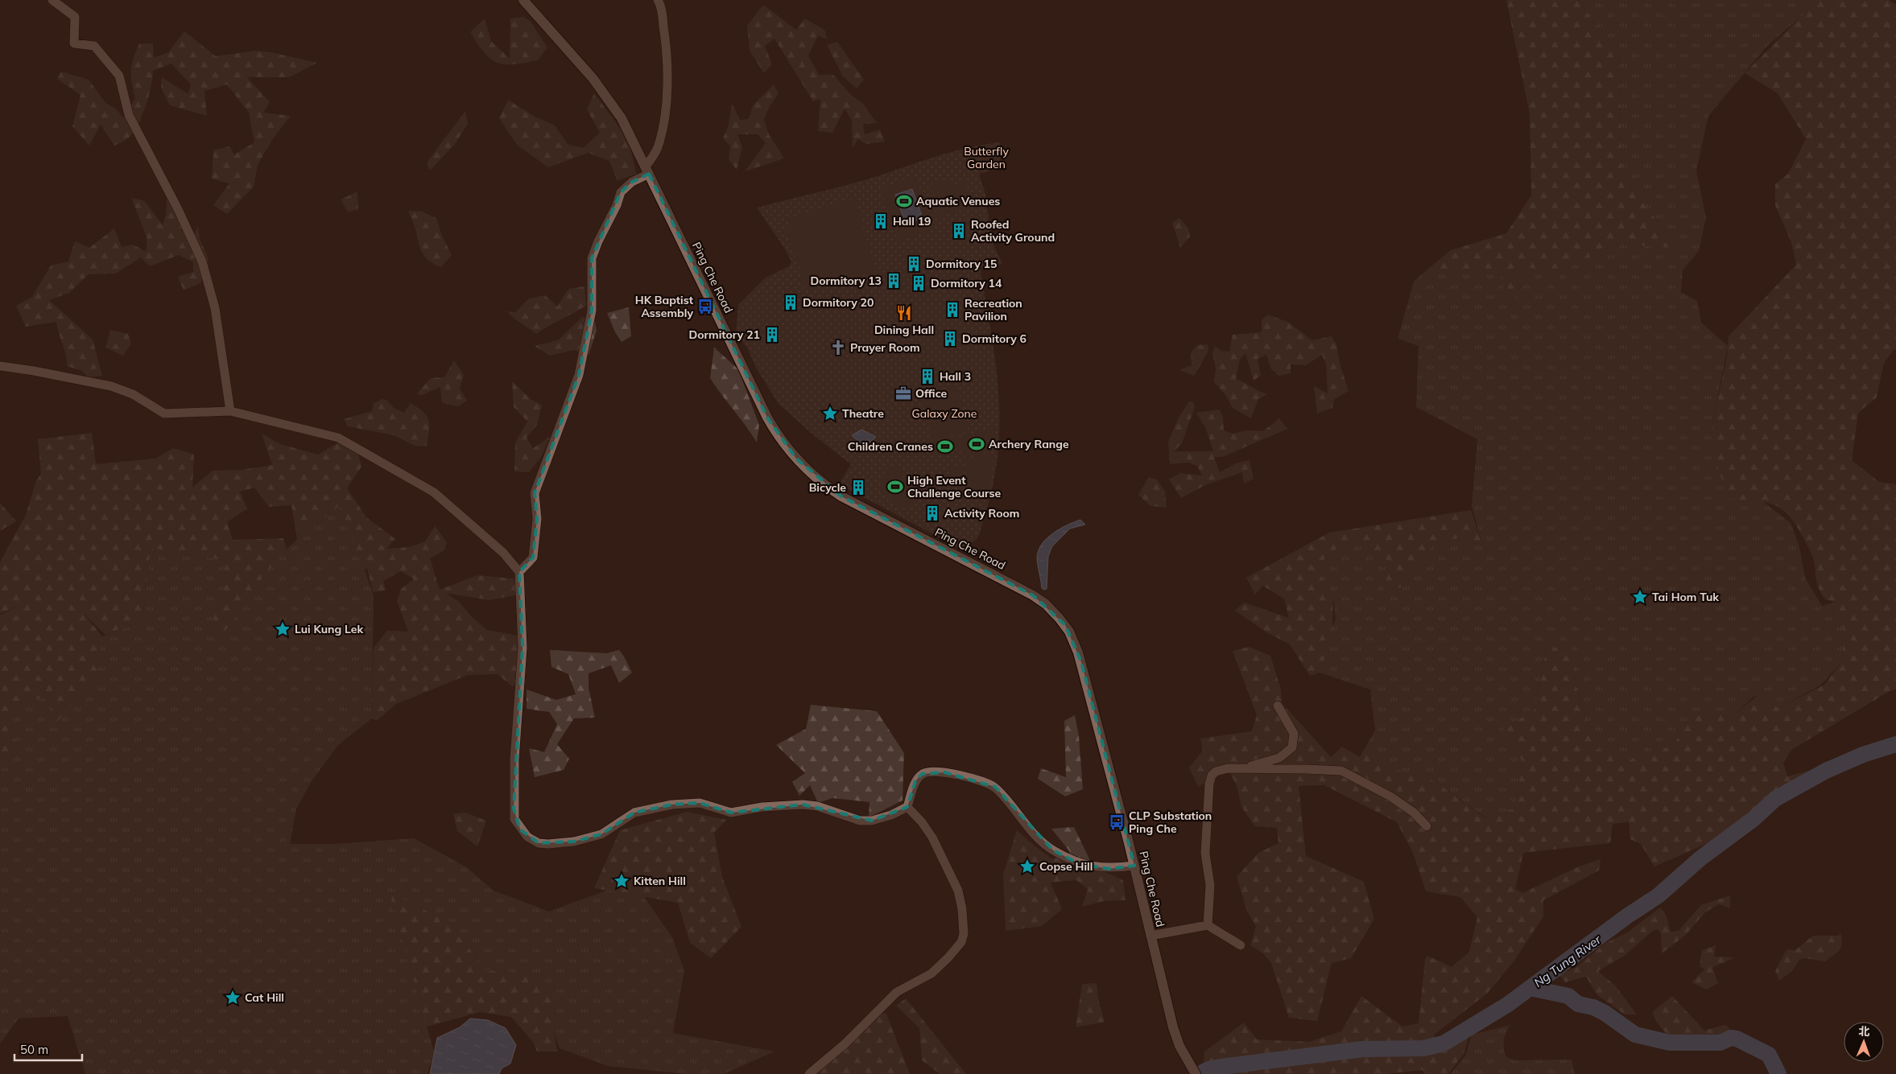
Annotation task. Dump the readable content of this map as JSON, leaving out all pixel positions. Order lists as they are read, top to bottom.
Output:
{
  "streets": {
    "street": ["Ping Che Road"]
  },
  "water": ["Ng Tung River"],
  "parks": ["Butterfly Garden", "Galaxy Zone"],
  "places": {
    "sports": [
      "Aquatic Venues",
      "Archery Range",
      "Children Cranes",
      "High Event Challenge Course"
    ],
    "building": [
      "Hall 19",
      "Roofed Activity Ground",
      "Dormitory 15",
      "Dormitory 13",
      "Dormitory 14",
      "Dormitory 20",
      "Recreation Pavilion",
      "Dormitory 21",
      "Dormitory 6",
      "Hall 3",
      "Bicycle",
      "Activity Room"
    ],
    "bus stop": ["HK Baptist Assembly", "CLP Substation Ping Che"],
    "restaurant": ["Dining Hall"],
    "church": ["Prayer Room"],
    "office": ["Office"],
    "place": [
      "Theatre",
      "Tai Hom Tuk",
      "Lui Kung Lek",
      "Copse Hill",
      "Kitten Hill",
      "Cat Hill"
    ]
  },
  "scale_bar": "50 m",
  "north": "top"
}
